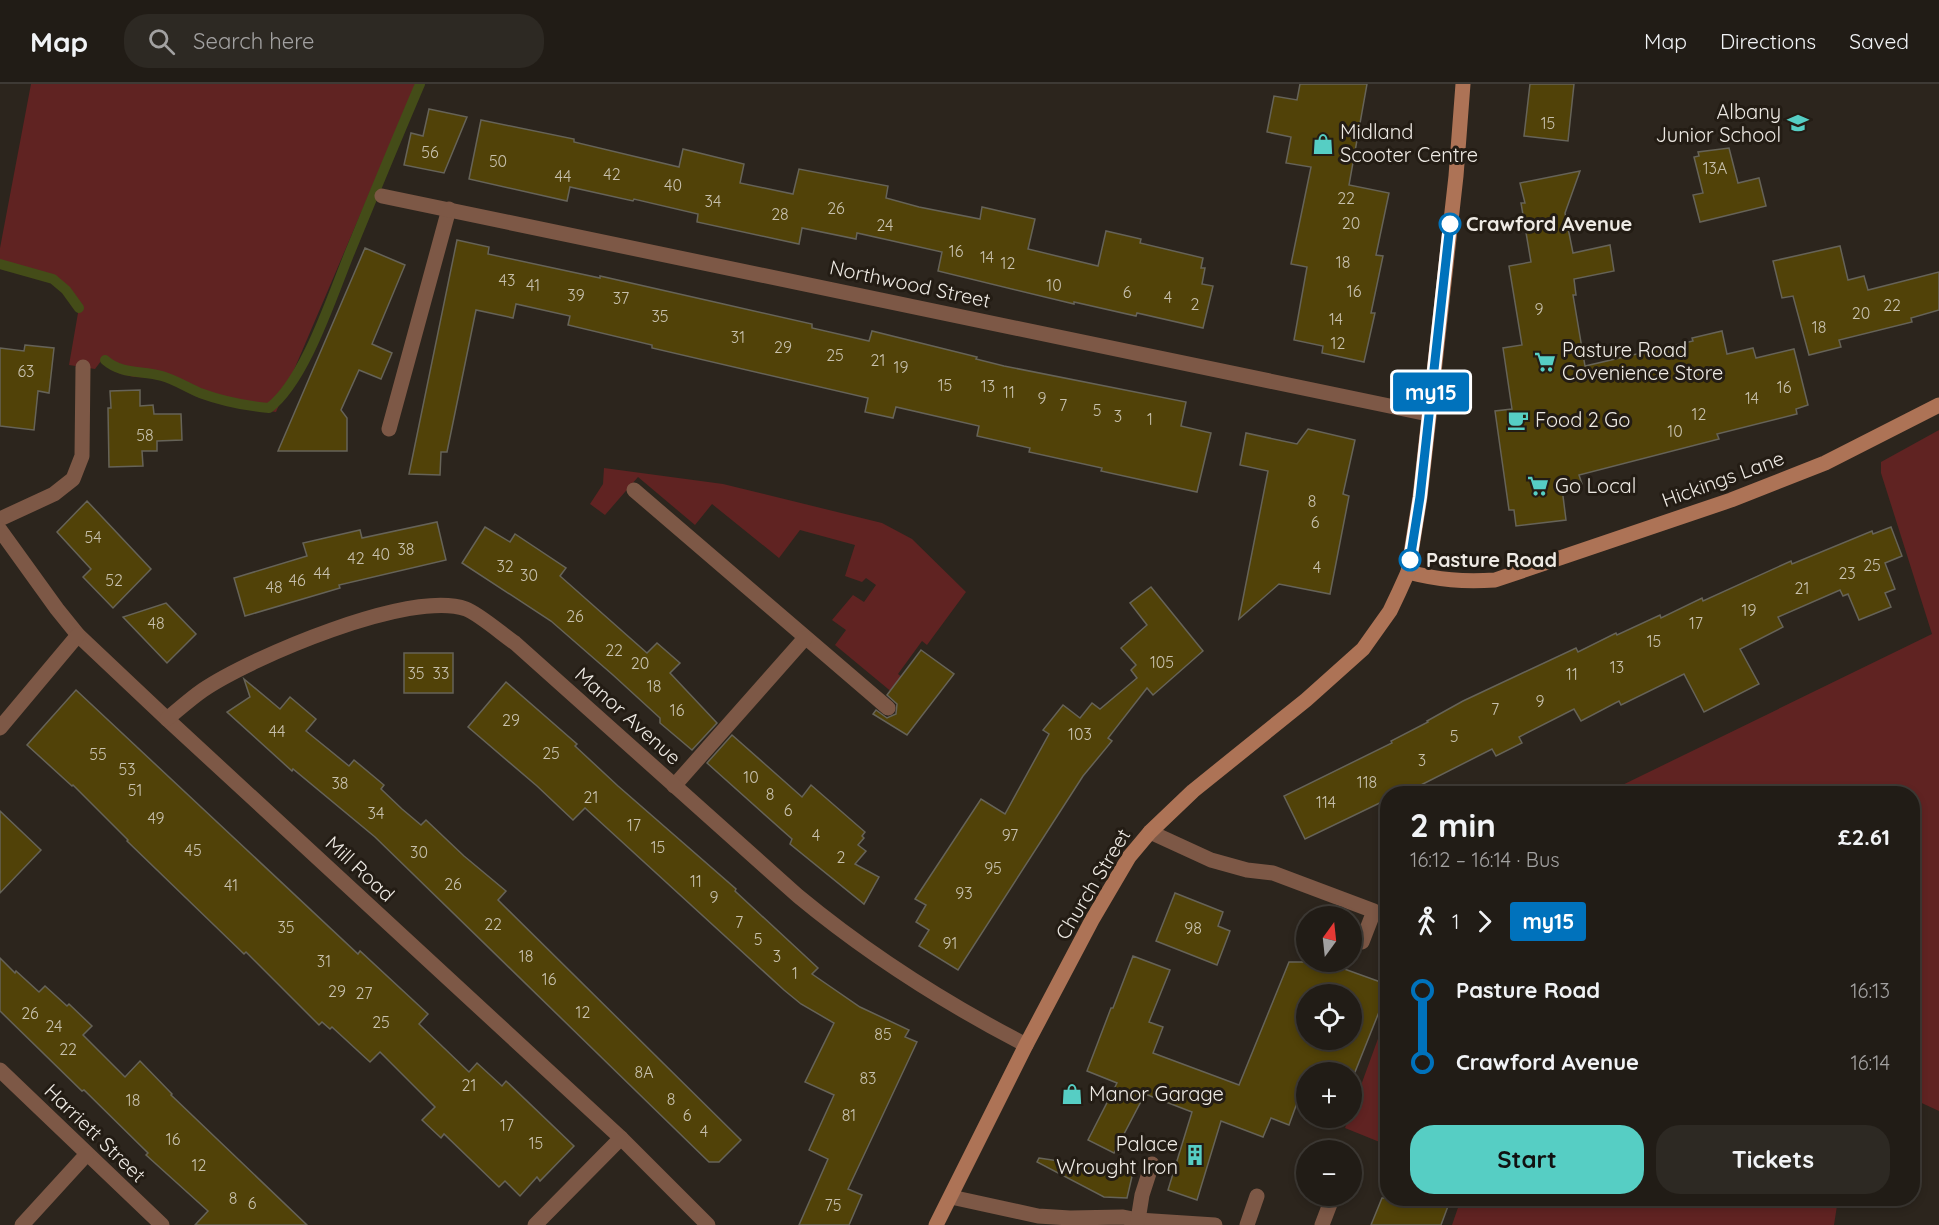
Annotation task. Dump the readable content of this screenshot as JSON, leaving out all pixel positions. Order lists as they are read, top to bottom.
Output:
{
  "streets": {
    "main road": ["Hickings Lane", "Church Street"],
    "street": [
      "Northwood Street",
      "Manor Avenue",
      "Mill Road",
      "Harriett Street"
    ]
  },
  "crossings": [
    ["Hickings Lane", "Church Street"],
    ["Manor Avenue", "Mill Road"],
    ["Manor Avenue", "Church Street"]
  ],
  "places": {
    "school or university": ["Albany Junior School"],
    "shop": ["Midland Scooter Centre", "Manor Garage"],
    "other": ["Crawford Avenue", "Pasture Road"],
    "supermarket": ["Pasture Road Covenience Store", "Go Local"],
    "cafe": ["Food 2 Go"],
    "building": ["Palace Wrought Iron"]
  },
  "lines": ["bus line my15"],
  "house_numbers": [
    "15",
    "56",
    "50",
    "13A",
    "42",
    "44",
    "40",
    "22",
    "34",
    "26",
    "28",
    "20",
    "24",
    "16",
    "14",
    "18",
    "12",
    "43",
    "41",
    "10",
    "16",
    "6",
    "39",
    "4",
    "37",
    "2",
    "22",
    "9",
    "20",
    "35",
    "14",
    "18",
    "31",
    "12",
    "29",
    "25",
    "21",
    "19",
    "63",
    "15",
    "13",
    "16",
    "11",
    "9",
    "14",
    "7",
    "5",
    "12",
    "3",
    "1",
    "10",
    "58",
    "8",
    "6",
    "54",
    "38",
    "40",
    "42",
    "25",
    "32",
    "4",
    "44",
    "23",
    "30",
    "52",
    "46",
    "48",
    "21",
    "19",
    "26",
    "48",
    "17",
    "15",
    "22",
    "105",
    "20",
    "13",
    "35",
    "33",
    "11",
    "18",
    "9",
    "7",
    "16",
    "29",
    "44",
    "103",
    "5",
    "25",
    "55",
    "3",
    "53",
    "10",
    "118",
    "38",
    "51",
    "8",
    "21",
    "114",
    "6",
    "34",
    "49",
    "17",
    "4",
    "97",
    "15",
    "45",
    "30",
    "2",
    "95",
    "11",
    "26",
    "41",
    "93",
    "9",
    "7",
    "22",
    "35",
    "98",
    "5",
    "91",
    "18",
    "3",
    "31",
    "1",
    "16",
    "29",
    "27",
    "12",
    "26",
    "25",
    "24",
    "85",
    "22",
    "8A",
    "83",
    "21",
    "8",
    "18",
    "6",
    "81",
    "17",
    "4",
    "16",
    "15",
    "12",
    "8",
    "6",
    "75"
  ],
  "north": "top",
  "page": {
    "header": "Map",
    "search": "Search here",
    "nav": ["Map", "Directions", "Saved"],
    "on_map": "my15",
    "heading": ["2 min", "16:12 – 16:14 · Bus", "£2.61"],
    "legs": ["1", "my15"],
    "map_buttons": ["+", "−"],
    "list": [
      {
        "name": "Pasture Road",
        "value": "16:13"
      },
      {
        "name": "Crawford Avenue",
        "value": "16:14"
      }
    ],
    "buttons": ["Start", "Tickets"]
  }
}
